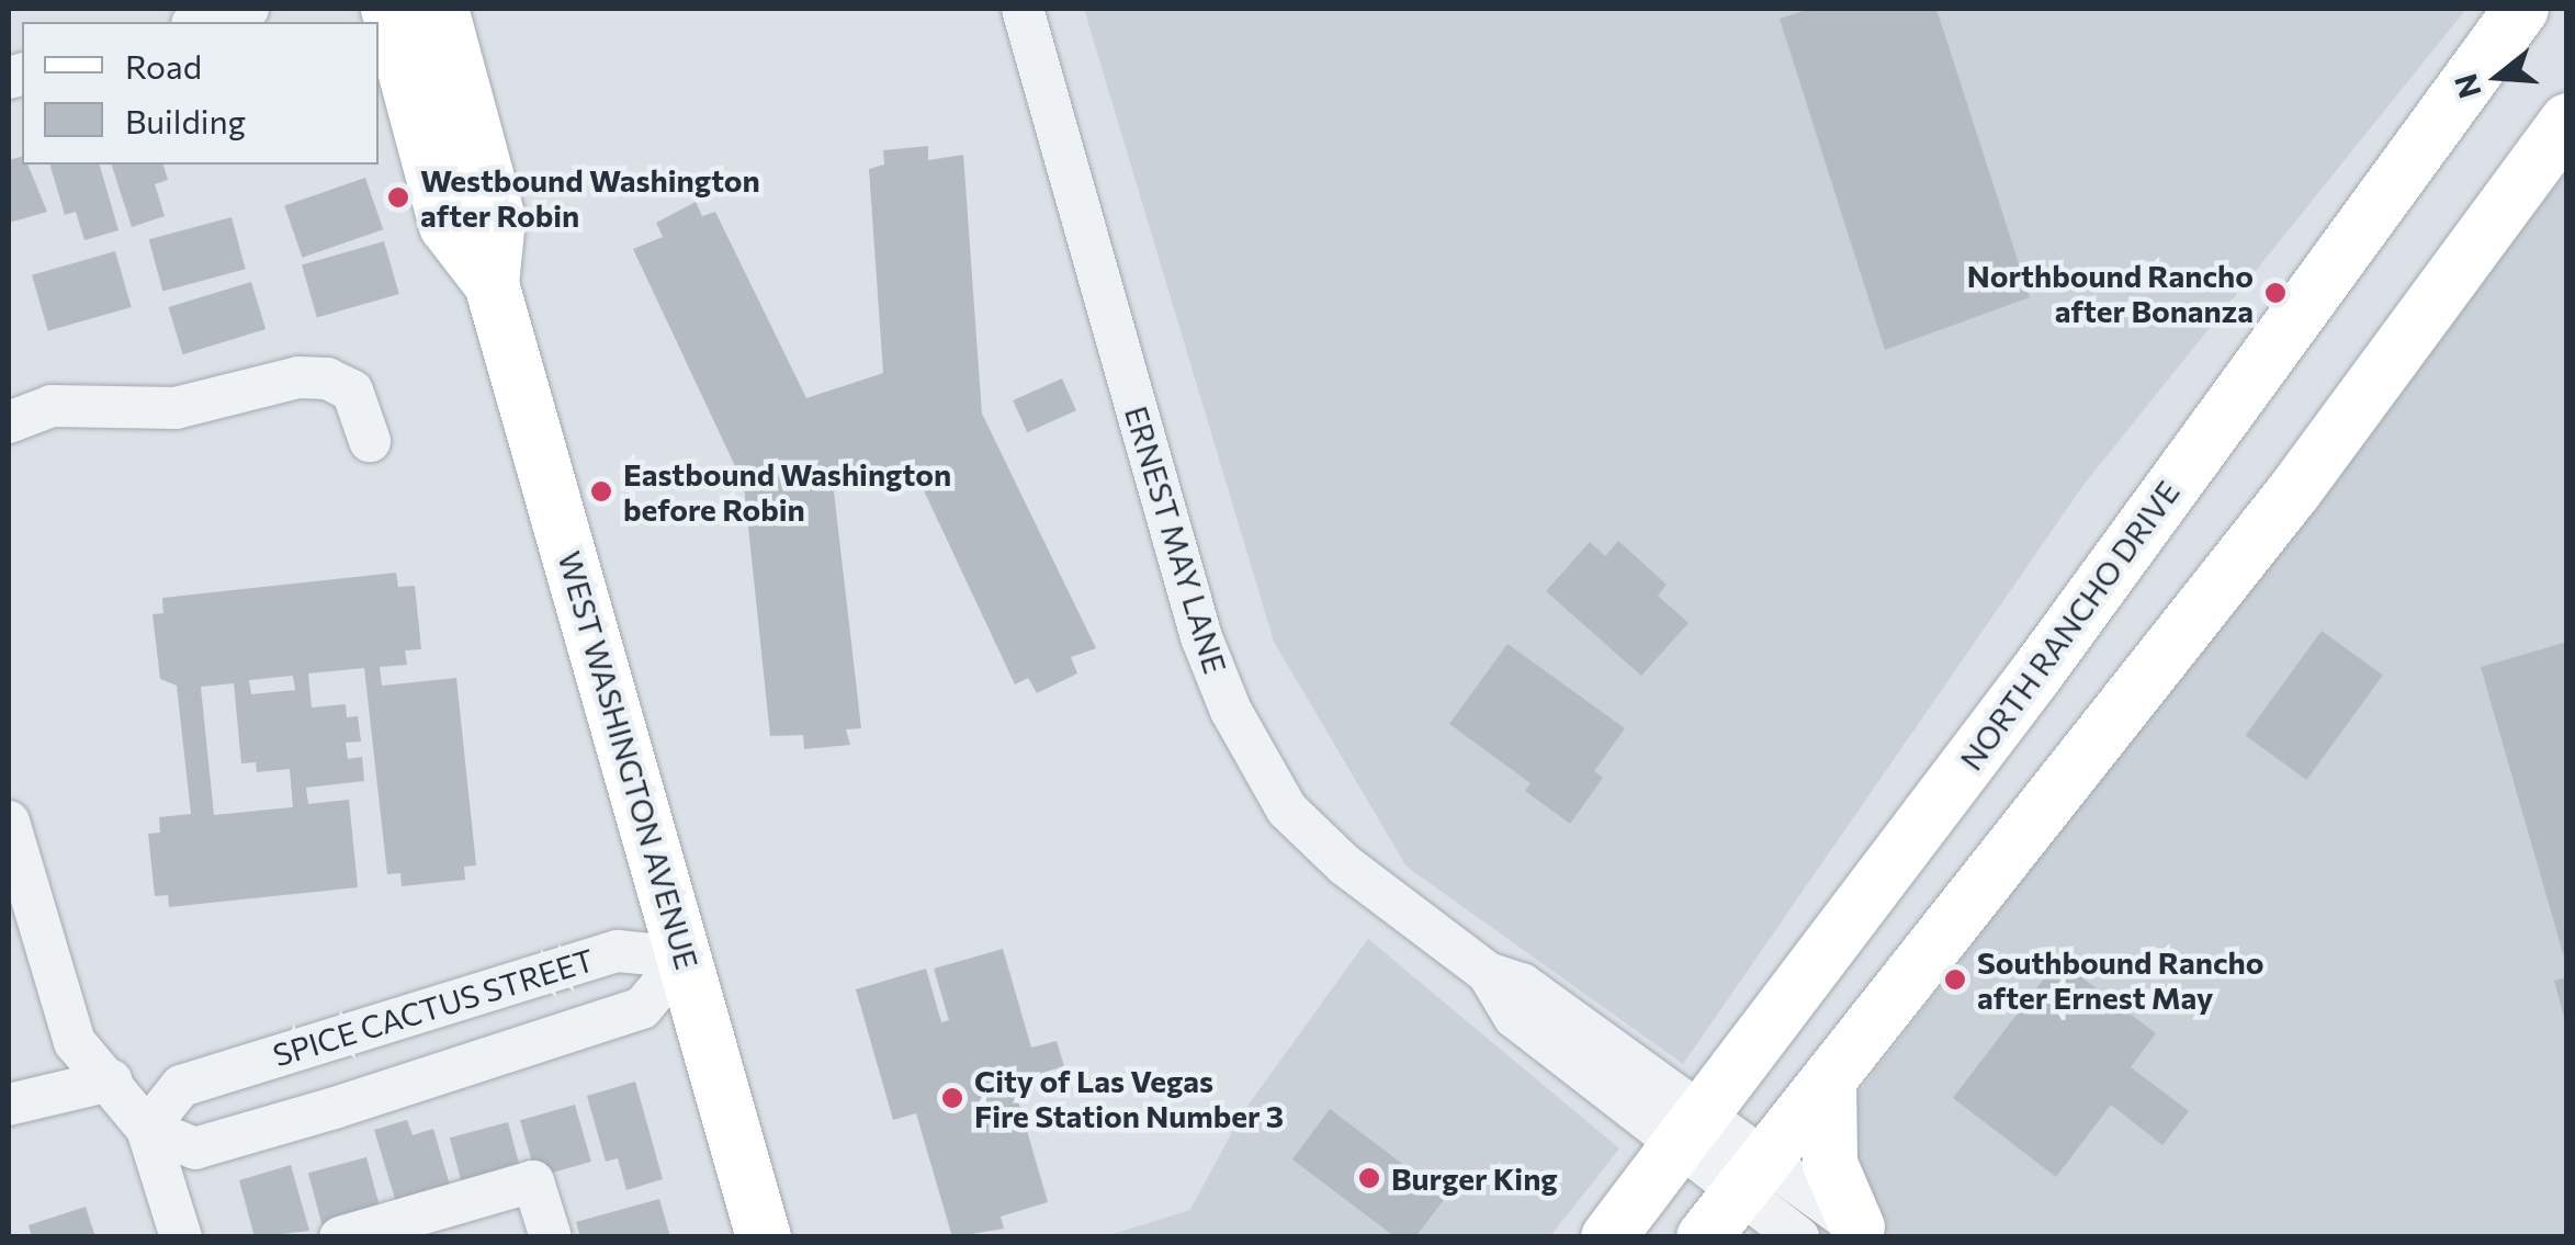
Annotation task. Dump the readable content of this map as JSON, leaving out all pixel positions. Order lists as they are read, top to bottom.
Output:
{
  "streets": {
    "main road": ["NORTH RANCHO DRIVE", "WEST WASHINGTON AVENUE"],
    "street": ["ERNEST MAY LANE", "SPICE CACTUS STREET"]
  },
  "crossings": [
    ["ERNEST MAY LANE", "NORTH RANCHO DRIVE"],
    ["WEST WASHINGTON AVENUE", "SPICE CACTUS STREET"]
  ],
  "places": [
    "Westbound Washington after Robin",
    "Northbound Rancho after Bonanza",
    "Eastbound Washington before Robin",
    "Southbound Rancho after Ernest May",
    "City of Las Vegas Fire Station Number 3",
    "Burger King"
  ],
  "legend": ["Road", "Building"],
  "north": "left"
}
